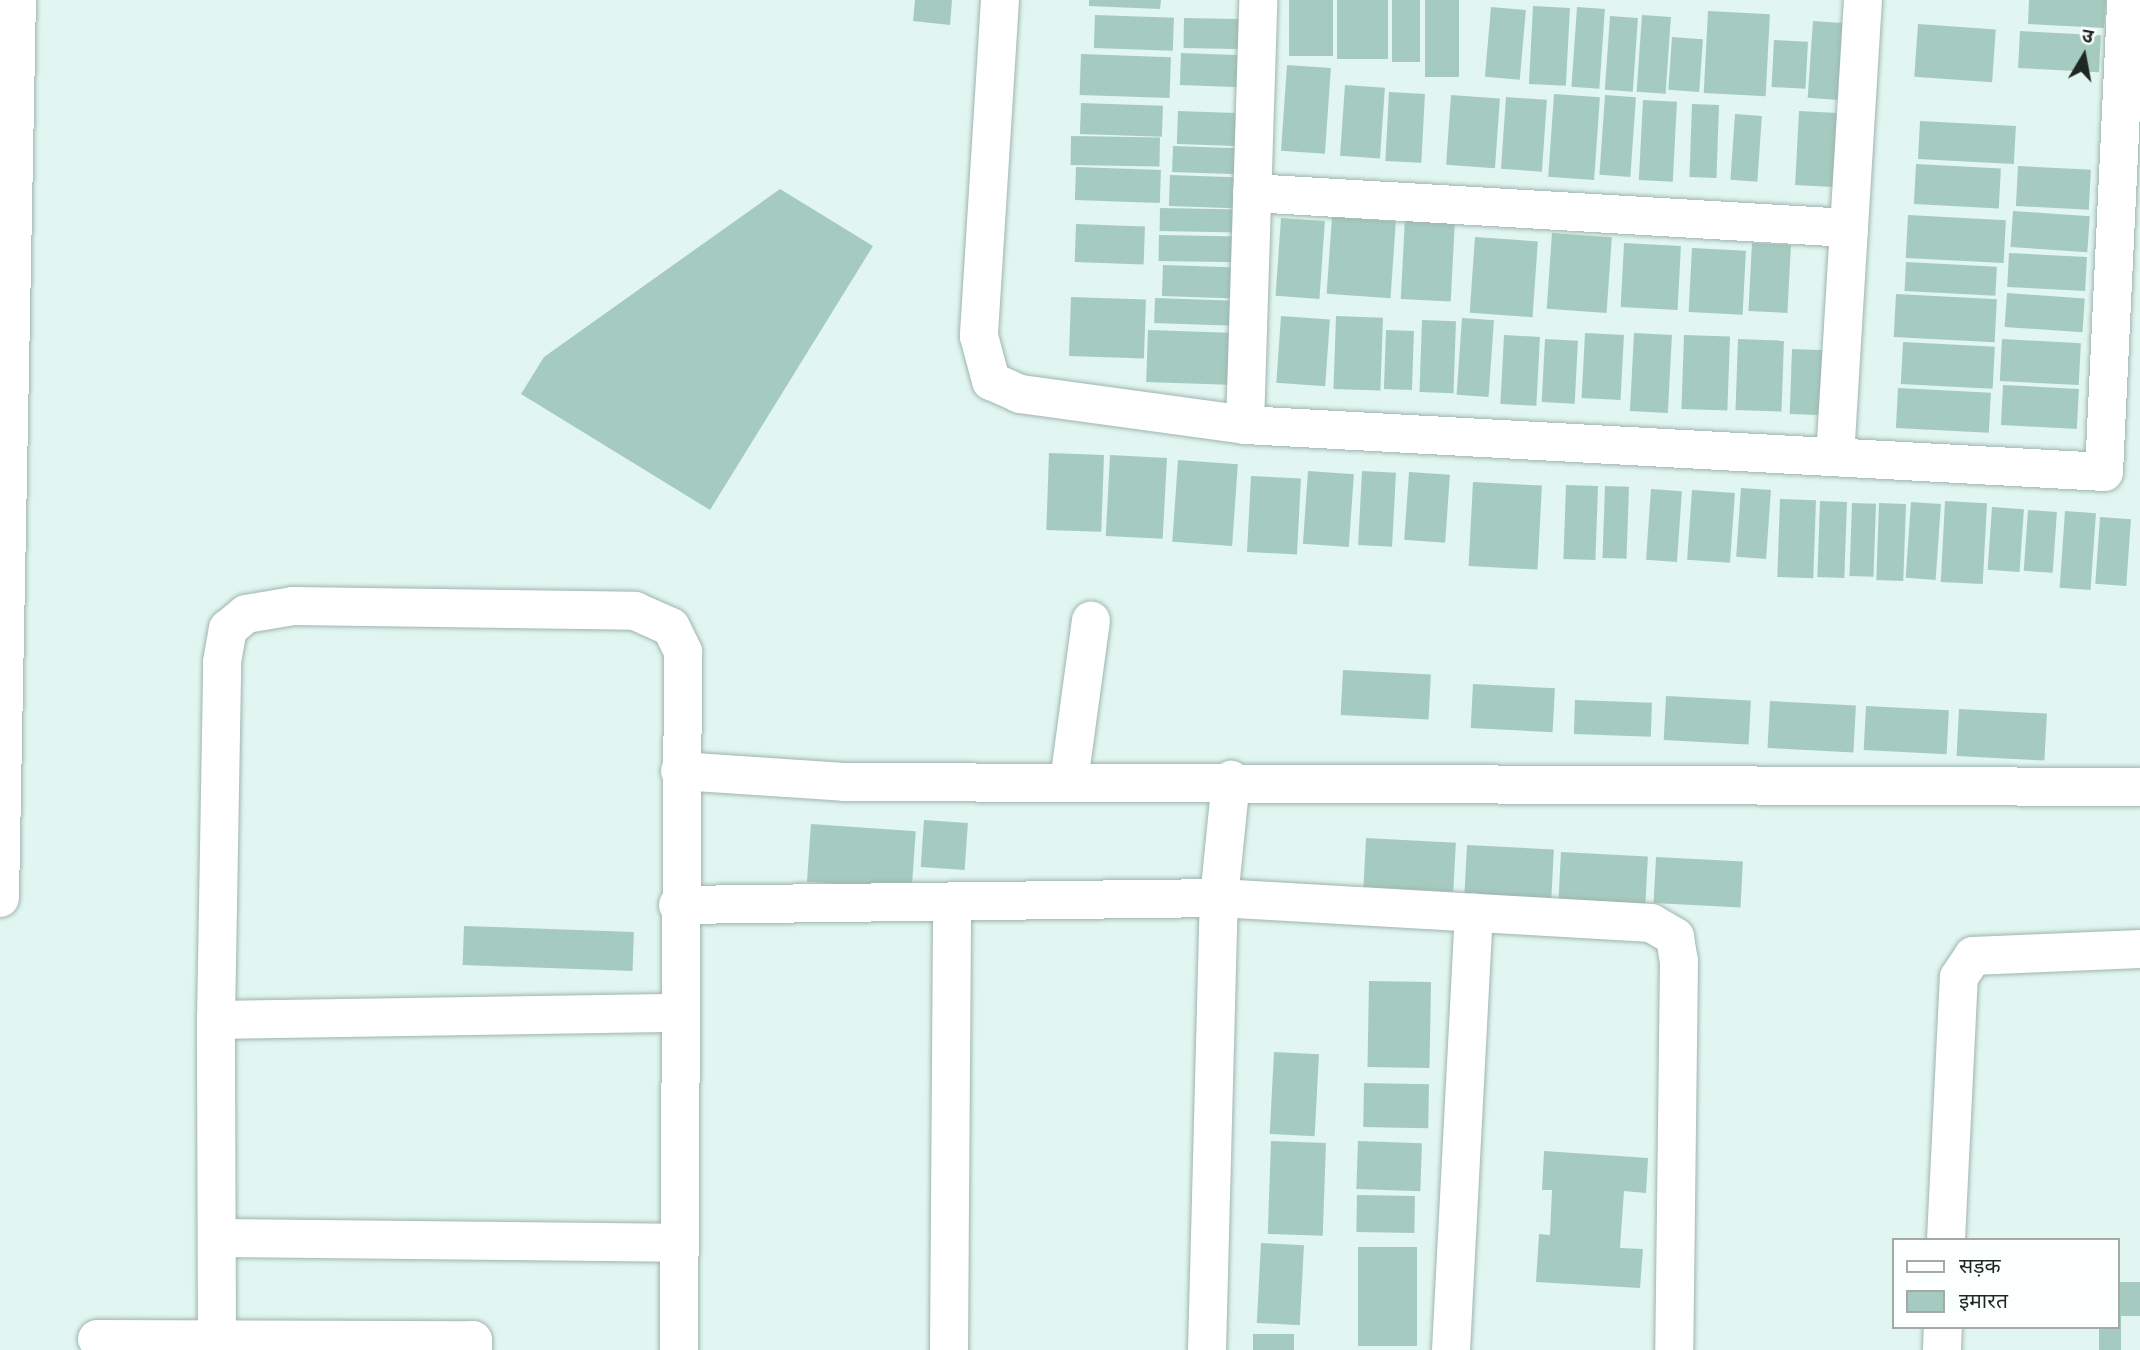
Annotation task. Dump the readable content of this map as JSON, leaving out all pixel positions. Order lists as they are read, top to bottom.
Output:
{
  "legend": ["सड़क", "इमारत"],
  "north": "top"
}
